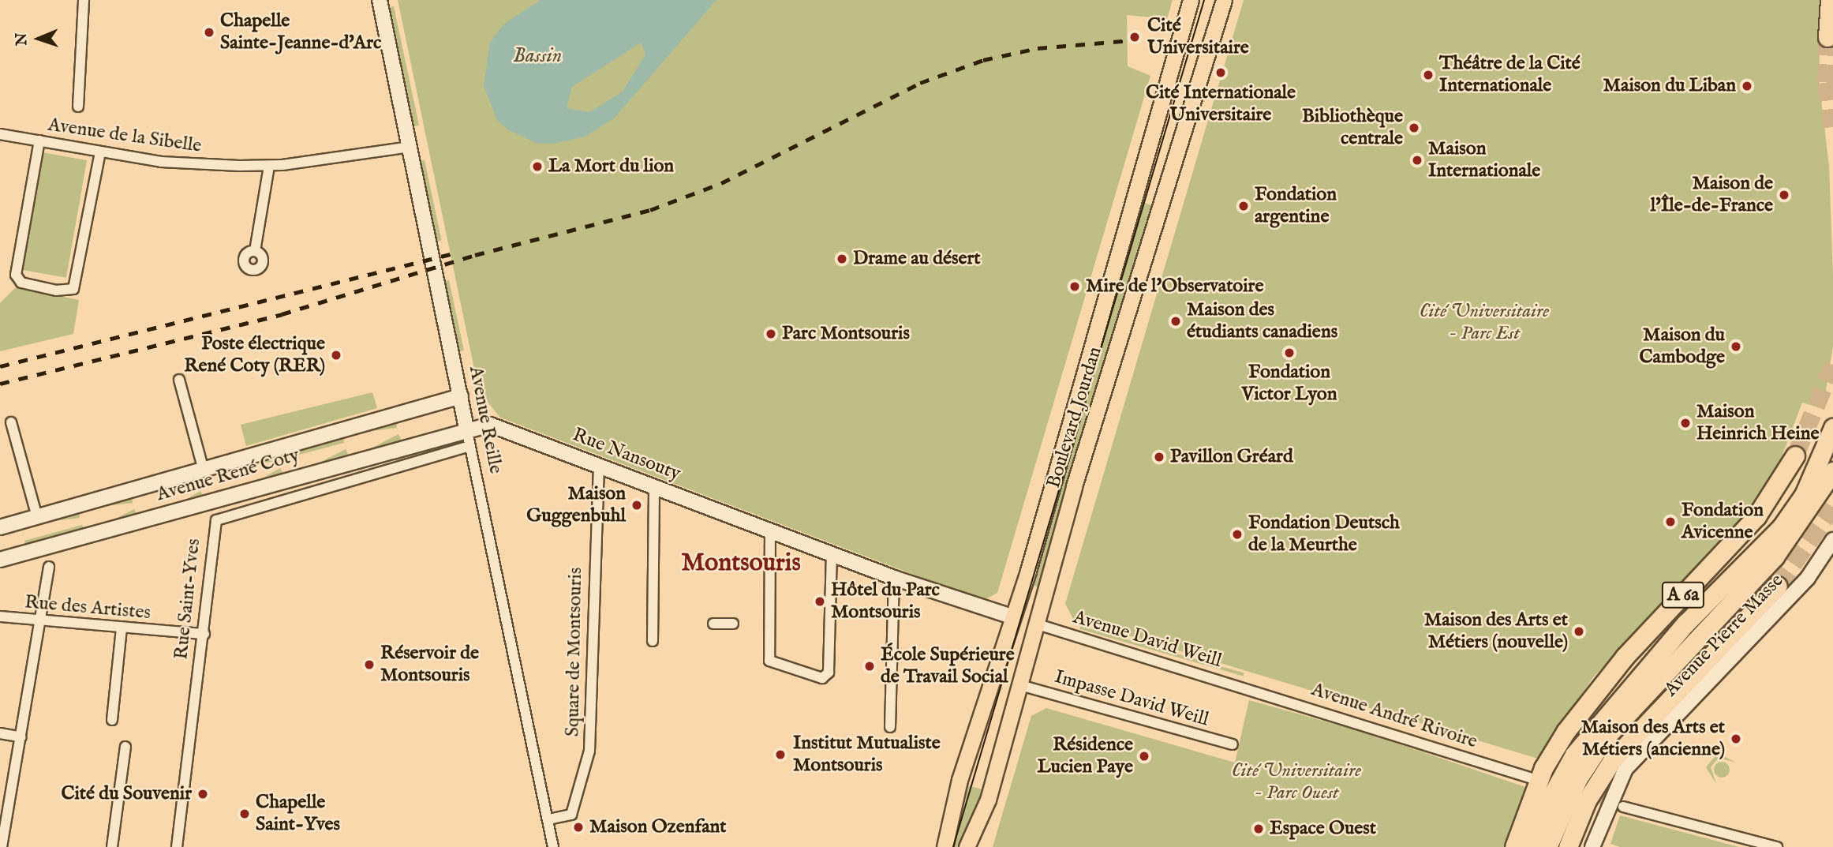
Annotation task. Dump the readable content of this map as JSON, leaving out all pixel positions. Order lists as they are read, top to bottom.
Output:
{
  "streets": {
    "highway": ["A 6a"],
    "main road": ["Boulevard Jourdan"],
    "street": [
      "Avenue de la Sibelle",
      "Avenue Reille",
      "Rue Nansouty",
      "Avenue René Coty",
      "Rue Saint-Yves",
      "Rue des Artistes",
      "Avenue Pierre Masse",
      "Avenue David Weill",
      "Square de Montsouris",
      "Impasse David Weill",
      "Avenue André Rivoire"
    ]
  },
  "crossings": [
    ["Avenue de la Sibelle", "Avenue Reille"],
    ["Boulevard Jourdan", "Rue Nansouty"],
    ["Boulevard Jourdan", "Avenue David Weill"],
    ["Boulevard Jourdan", "Impasse David Weill"],
    ["Avenue Reille", "Rue Nansouty"],
    ["Avenue Reille", "Avenue René Coty"],
    ["Avenue Reille", "Rue Saint-Yves"],
    ["Avenue Reille", "Square de Montsouris"],
    ["Rue Nansouty", "Avenue René Coty"],
    ["Rue Nansouty", "Square de Montsouris"],
    ["Rue Saint-Yves", "Rue des Artistes"],
    ["Avenue David Weill", "Avenue André Rivoire"]
  ],
  "districts": ["Montsouris"],
  "water": ["Bassin"],
  "parks": ["Cité Universitaire - Parc Est", "Cité Universitaire - Parc Ouest"],
  "places": [
    "Chapelle Sainte-Jeanne-d'Arc",
    "Cité Universitaire",
    "Cité Internationale Universitaire",
    "Théâtre de la Cité Internationale",
    "Maison du Liban",
    "Bibliothèque centrale",
    "Maison Internationale",
    "La Mort du lion",
    "Maison de l'Île-de-France",
    "Fondation argentine",
    "Drame au désert",
    "Mire de l'Observatoire",
    "Maison des étudiants canadiens",
    "Parc Montsouris",
    "Maison du Cambodge",
    "Fondation Victor Lyon",
    "Poste électrique René Coty (RER)",
    "Maison Heinrich Heine",
    "Pavillon Gréard",
    "Maison Guggenbuhl",
    "Fondation Avicenne",
    "Fondation Deutsch de la Meurthe",
    "Hôtel du Parc Montsouris",
    "Maison des Arts et Métiers (nouvelle)",
    "Réservoir de Montsouris",
    "École Supérieure de Travail Social",
    "Maison des Arts et Métiers (ancienne)",
    "Institut Mutualiste Montsouris",
    "Résidence Lucien Paye",
    "Cité du Souvenir",
    "Chapelle Saint-Yves",
    "Maison Ozenfant",
    "Espace Ouest"
  ],
  "north": "left"
}
